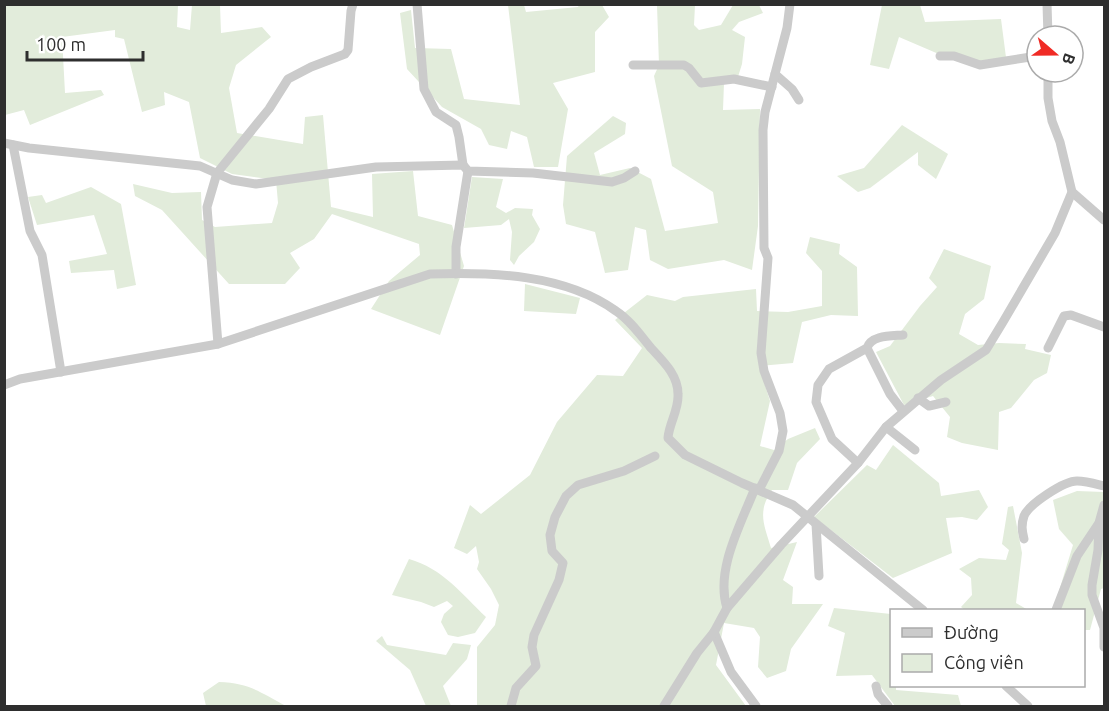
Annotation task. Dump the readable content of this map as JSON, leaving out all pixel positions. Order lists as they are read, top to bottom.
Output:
{
  "legend": ["Đường", "Công viên"],
  "scale_bar": "100 m",
  "north": "right"
}
